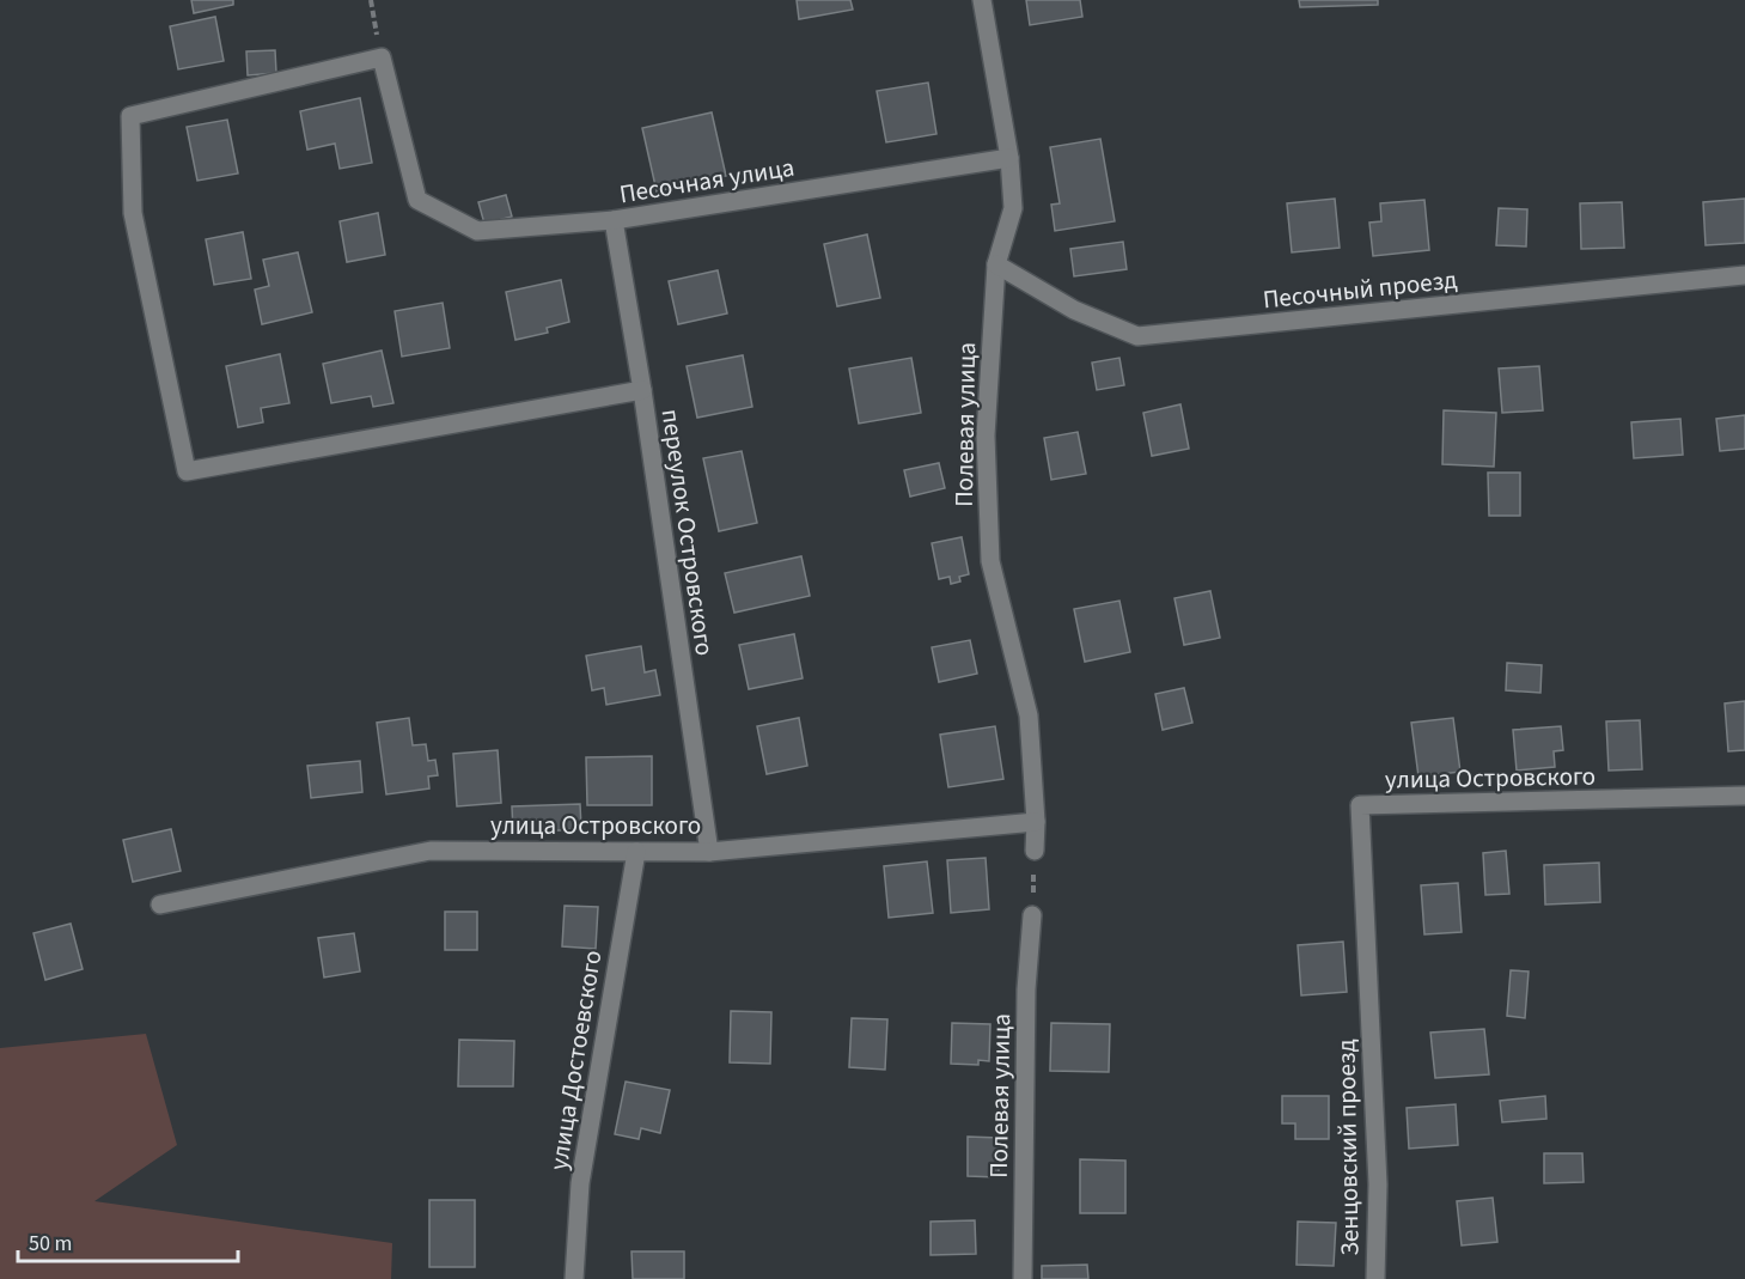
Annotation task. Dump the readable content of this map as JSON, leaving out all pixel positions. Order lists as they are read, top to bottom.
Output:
{
  "streets": {
    "street": [
      "Песочная улица",
      "Песочный проезд",
      "Полевая улица",
      "переулок Островского",
      "улица Островского",
      "улица Достоевского",
      "Зенцовский проезд"
    ]
  },
  "crossings": [
    ["Песочная улица", "Полевая улица"],
    ["Песочная улица", "переулок Островского"],
    ["Песочный проезд", "Полевая улица"],
    ["Полевая улица", "улица Островского"],
    ["переулок Островского", "улица Островского"],
    ["улица Островского", "улица Достоевского"],
    ["улица Островского", "Зенцовский проезд"]
  ],
  "scale_bar": "50 m"
}
